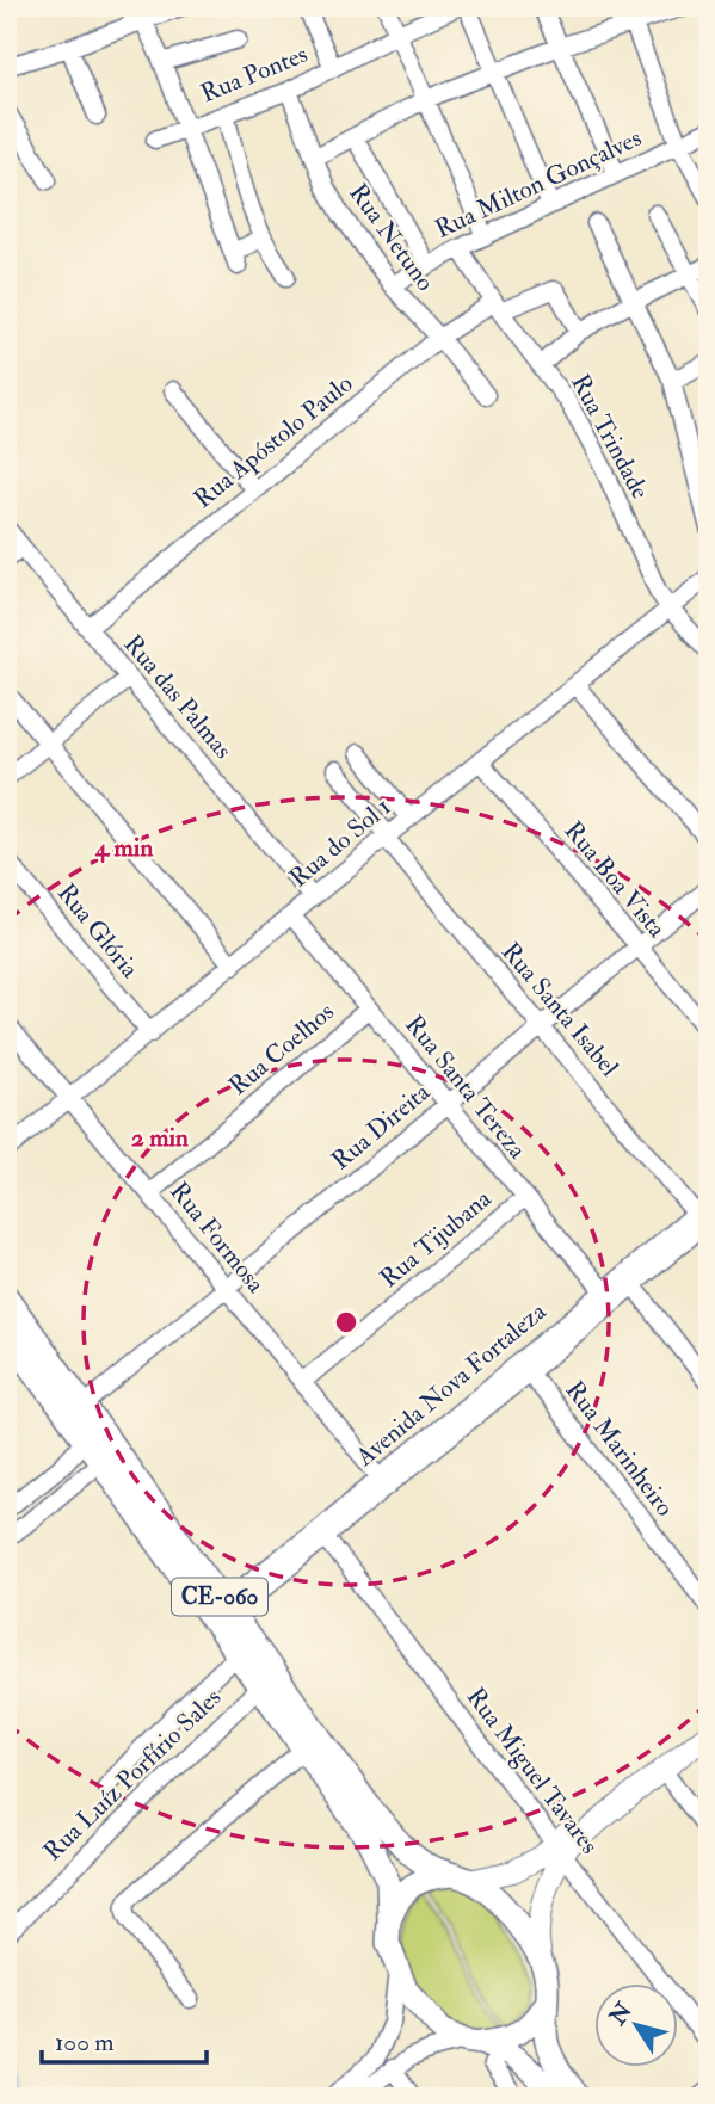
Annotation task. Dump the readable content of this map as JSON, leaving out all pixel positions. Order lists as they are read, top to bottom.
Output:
{
  "streets": {
    "highway": ["CE-060"],
    "street": [
      "Rua Pontes",
      "Rua Milton Gonçalves",
      "Rua Netuno",
      "Rua Trindade",
      "Rua Apóstolo Paulo",
      "Rua das Palmas",
      "Rua do Sol 1",
      "Rua Boa Vista",
      "Rua Glória",
      "Rua Santa Isabel",
      "Rua Coelhos",
      "Rua Santa Tereza",
      "Rua Direita",
      "Rua Formosa",
      "Rua Tijubana",
      "Avenida Nova Fortaleza",
      "Rua Marinheiro",
      "Rua Miguel Tavares",
      "Rua Luíz Porfírio Sales"
    ]
  },
  "crossings": [
    ["Rua Pontes", "Rua Netuno"],
    ["Rua Milton Gonçalves", "Rua Netuno"],
    ["Rua Milton Gonçalves", "Rua Trindade"],
    ["Rua Netuno", "Rua Apóstolo Paulo"],
    ["Rua Trindade", "Rua Apóstolo Paulo"],
    ["Rua Trindade", "Rua do Sol 1"],
    ["Rua Apóstolo Paulo", "Rua das Palmas"],
    ["Rua das Palmas", "Rua do Sol 1"],
    ["Rua do Sol 1", "Rua Boa Vista"],
    ["Rua do Sol 1", "Rua Glória"],
    ["Rua do Sol 1", "Rua Santa Isabel"],
    ["Rua do Sol 1", "Rua Santa Tereza"],
    ["Rua do Sol 1", "Rua Formosa"],
    ["Rua Boa Vista", "Rua Direita"],
    ["Rua Santa Isabel", "Rua Direita"],
    ["Rua Santa Isabel", "Avenida Nova Fortaleza"],
    ["Rua Coelhos", "Rua Santa Tereza"],
    ["Rua Coelhos", "Rua Formosa"],
    ["Rua Santa Tereza", "Rua Direita"],
    ["Rua Santa Tereza", "Rua Tijubana"],
    ["Rua Santa Tereza", "Avenida Nova Fortaleza"],
    ["Rua Direita", "Rua Formosa"],
    ["Rua Direita", "CE-060"],
    ["Rua Formosa", "Rua Tijubana"],
    ["Rua Formosa", "Avenida Nova Fortaleza"],
    ["Avenida Nova Fortaleza", "Rua Marinheiro"],
    ["Avenida Nova Fortaleza", "CE-060"],
    ["Avenida Nova Fortaleza", "Rua Miguel Tavares"],
    ["CE-060", "Rua Luíz Porfírio Sales"]
  ],
  "scale_bar": "100 m",
  "north": "top left",
  "rings": ["4 min", "2 min"]
}
